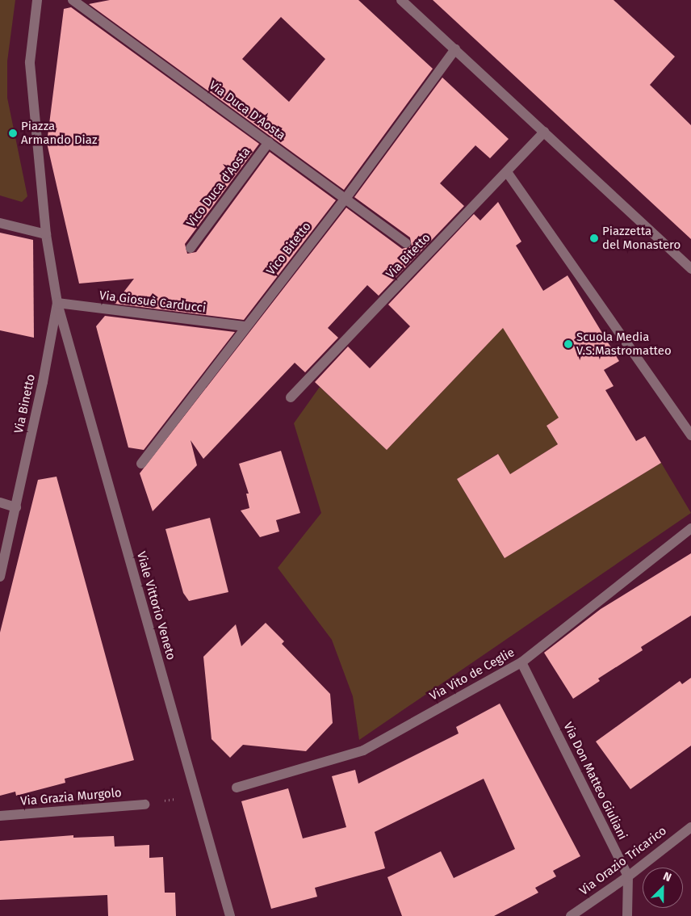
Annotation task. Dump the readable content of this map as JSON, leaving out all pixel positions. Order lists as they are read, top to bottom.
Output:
{
  "streets": {
    "street": [
      "Via Duca D'Aosta",
      "Vico Duca d'Aosta",
      "Vico Bitetto",
      "Via Bitetto",
      "Via Giosuè Carducci",
      "Via Binetto",
      "Viale Vittorio Veneto",
      "Via Vito de Ceglie",
      "Via Don Matteo Giuliani",
      "Via Grazia Murgolo",
      "Via Orazio Tricarico"
    ]
  },
  "crossings": [
    ["Via Duca D'Aosta", "Vico Duca d'Aosta"],
    ["Via Duca D'Aosta", "Vico Bitetto"],
    ["Vico Bitetto", "Via Giosuè Carducci"],
    ["Via Giosuè Carducci", "Via Binetto"],
    ["Via Giosuè Carducci", "Viale Vittorio Veneto"],
    ["Via Binetto", "Viale Vittorio Veneto"],
    ["Via Vito de Ceglie", "Via Don Matteo Giuliani"],
    ["Via Don Matteo Giuliani", "Via Orazio Tricarico"]
  ],
  "places": ["Piazza Armando Diaz", "Piazzetta del Monastero", "Scuola Media V.S.Mastromatteo"],
  "north": "top right"
}
